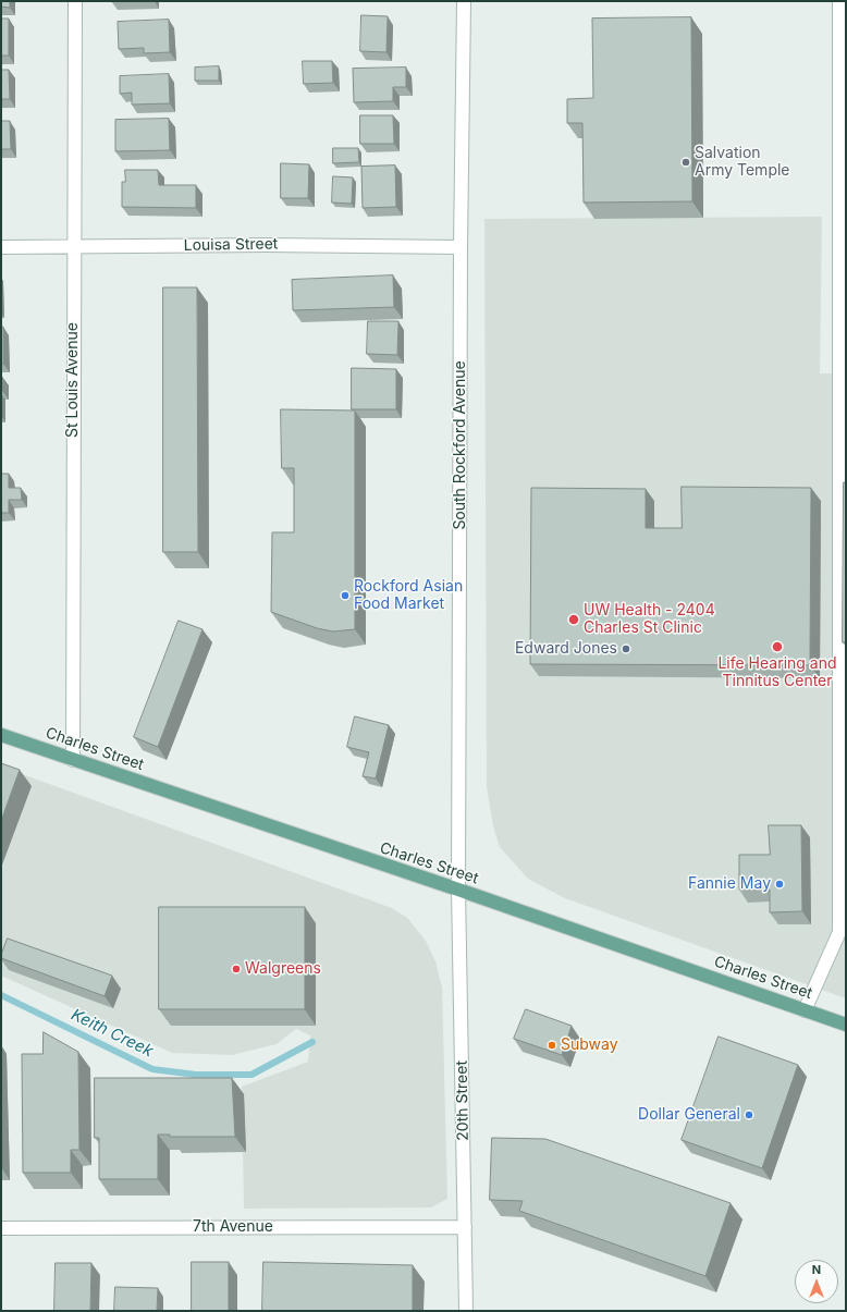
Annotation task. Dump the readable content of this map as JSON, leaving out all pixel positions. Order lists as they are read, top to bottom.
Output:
{
  "streets": {
    "main road": ["Charles Street"],
    "street": [
      "Louisa Street",
      "St Louis Avenue",
      "South Rockford Avenue",
      "20th Street",
      "7th Avenue"
    ]
  },
  "crossings": [
    ["Louisa Street", "St Louis Avenue"],
    ["Louisa Street", "South Rockford Avenue"],
    ["St Louis Avenue", "Charles Street"],
    ["South Rockford Avenue", "Charles Street"],
    ["South Rockford Avenue", "20th Street"],
    ["Charles Street", "20th Street"],
    ["20th Street", "7th Avenue"]
  ],
  "water": ["Keith Creek"],
  "places": [
    "Salvation Army Temple",
    "Rockford Asian Food Market",
    "UW Health - 2404 Charles St Clinic",
    "Life Hearing and Tinnitus Center",
    "Edward Jones",
    "Fannie May",
    "Walgreens",
    "Subway",
    "Dollar General"
  ],
  "north": "top"
}
